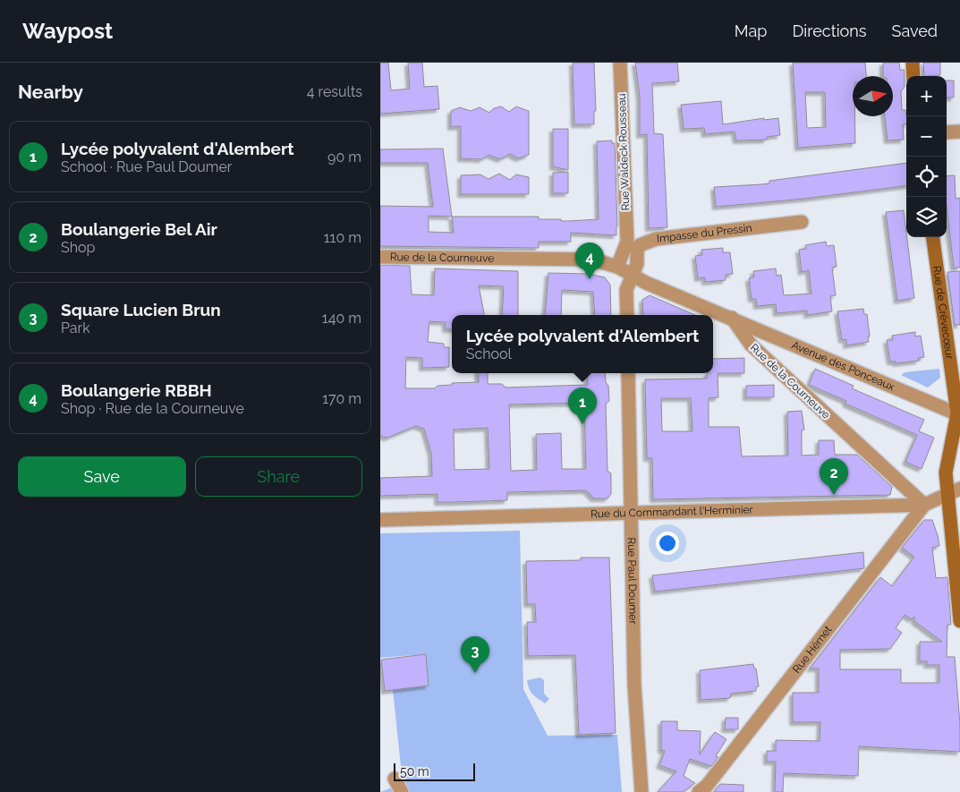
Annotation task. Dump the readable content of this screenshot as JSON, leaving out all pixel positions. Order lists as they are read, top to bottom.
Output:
{
  "streets": {
    "main road": ["Rue de Crèvecœur"],
    "street": [
      "Rue Waldeck Rousseau",
      "Impasse du Pressin",
      "Rue de la Courneuve",
      "Avenue des Ponceaux",
      "Rue du Commandant l'Herminier",
      "Rue Paul Doumer",
      "Rue Hémet"
    ]
  },
  "crossings": [
    ["Rue Waldeck Rousseau", "Impasse du Pressin"],
    ["Rue Waldeck Rousseau", "Rue de la Courneuve"],
    ["Impasse du Pressin", "Rue de la Courneuve"],
    ["Rue de la Courneuve", "Avenue des Ponceaux"],
    ["Rue de la Courneuve", "Rue du Commandant l'Herminier"],
    ["Rue de la Courneuve", "Rue Hémet"],
    ["Rue de Crèvecœur", "Avenue des Ponceaux"],
    ["Rue du Commandant l'Herminier", "Rue Paul Doumer"],
    ["Rue du Commandant l'Herminier", "Rue Hémet"]
  ],
  "scale_bar": "50 m",
  "north": "right",
  "page": {
    "header": "Waypost",
    "nav": ["Map", "Directions", "Saved"],
    "heading": ["Nearby", "4 results"],
    "map_buttons": ["+", "−"],
    "list": [
      {
        "mark": "1",
        "name": "Lycée polyvalent d'Alembert",
        "note": "School · Rue Paul Doumer",
        "value": "90 m"
      },
      {
        "mark": "2",
        "name": "Boulangerie Bel Air",
        "note": "Shop",
        "value": "110 m"
      },
      {
        "mark": "3",
        "name": "Square Lucien Brun",
        "note": "Park",
        "value": "140 m"
      },
      {
        "mark": "4",
        "name": "Boulangerie RBBH",
        "note": "Shop · Rue de la Courneuve",
        "value": "170 m"
      }
    ],
    "pins": [
      "4",
      "1",
      "2",
      "3"
    ],
    "popup": ["Lycée polyvalent d'Alembert", "School"],
    "buttons": ["Save", "Share"],
    "scale": "50 m"
  }
}
